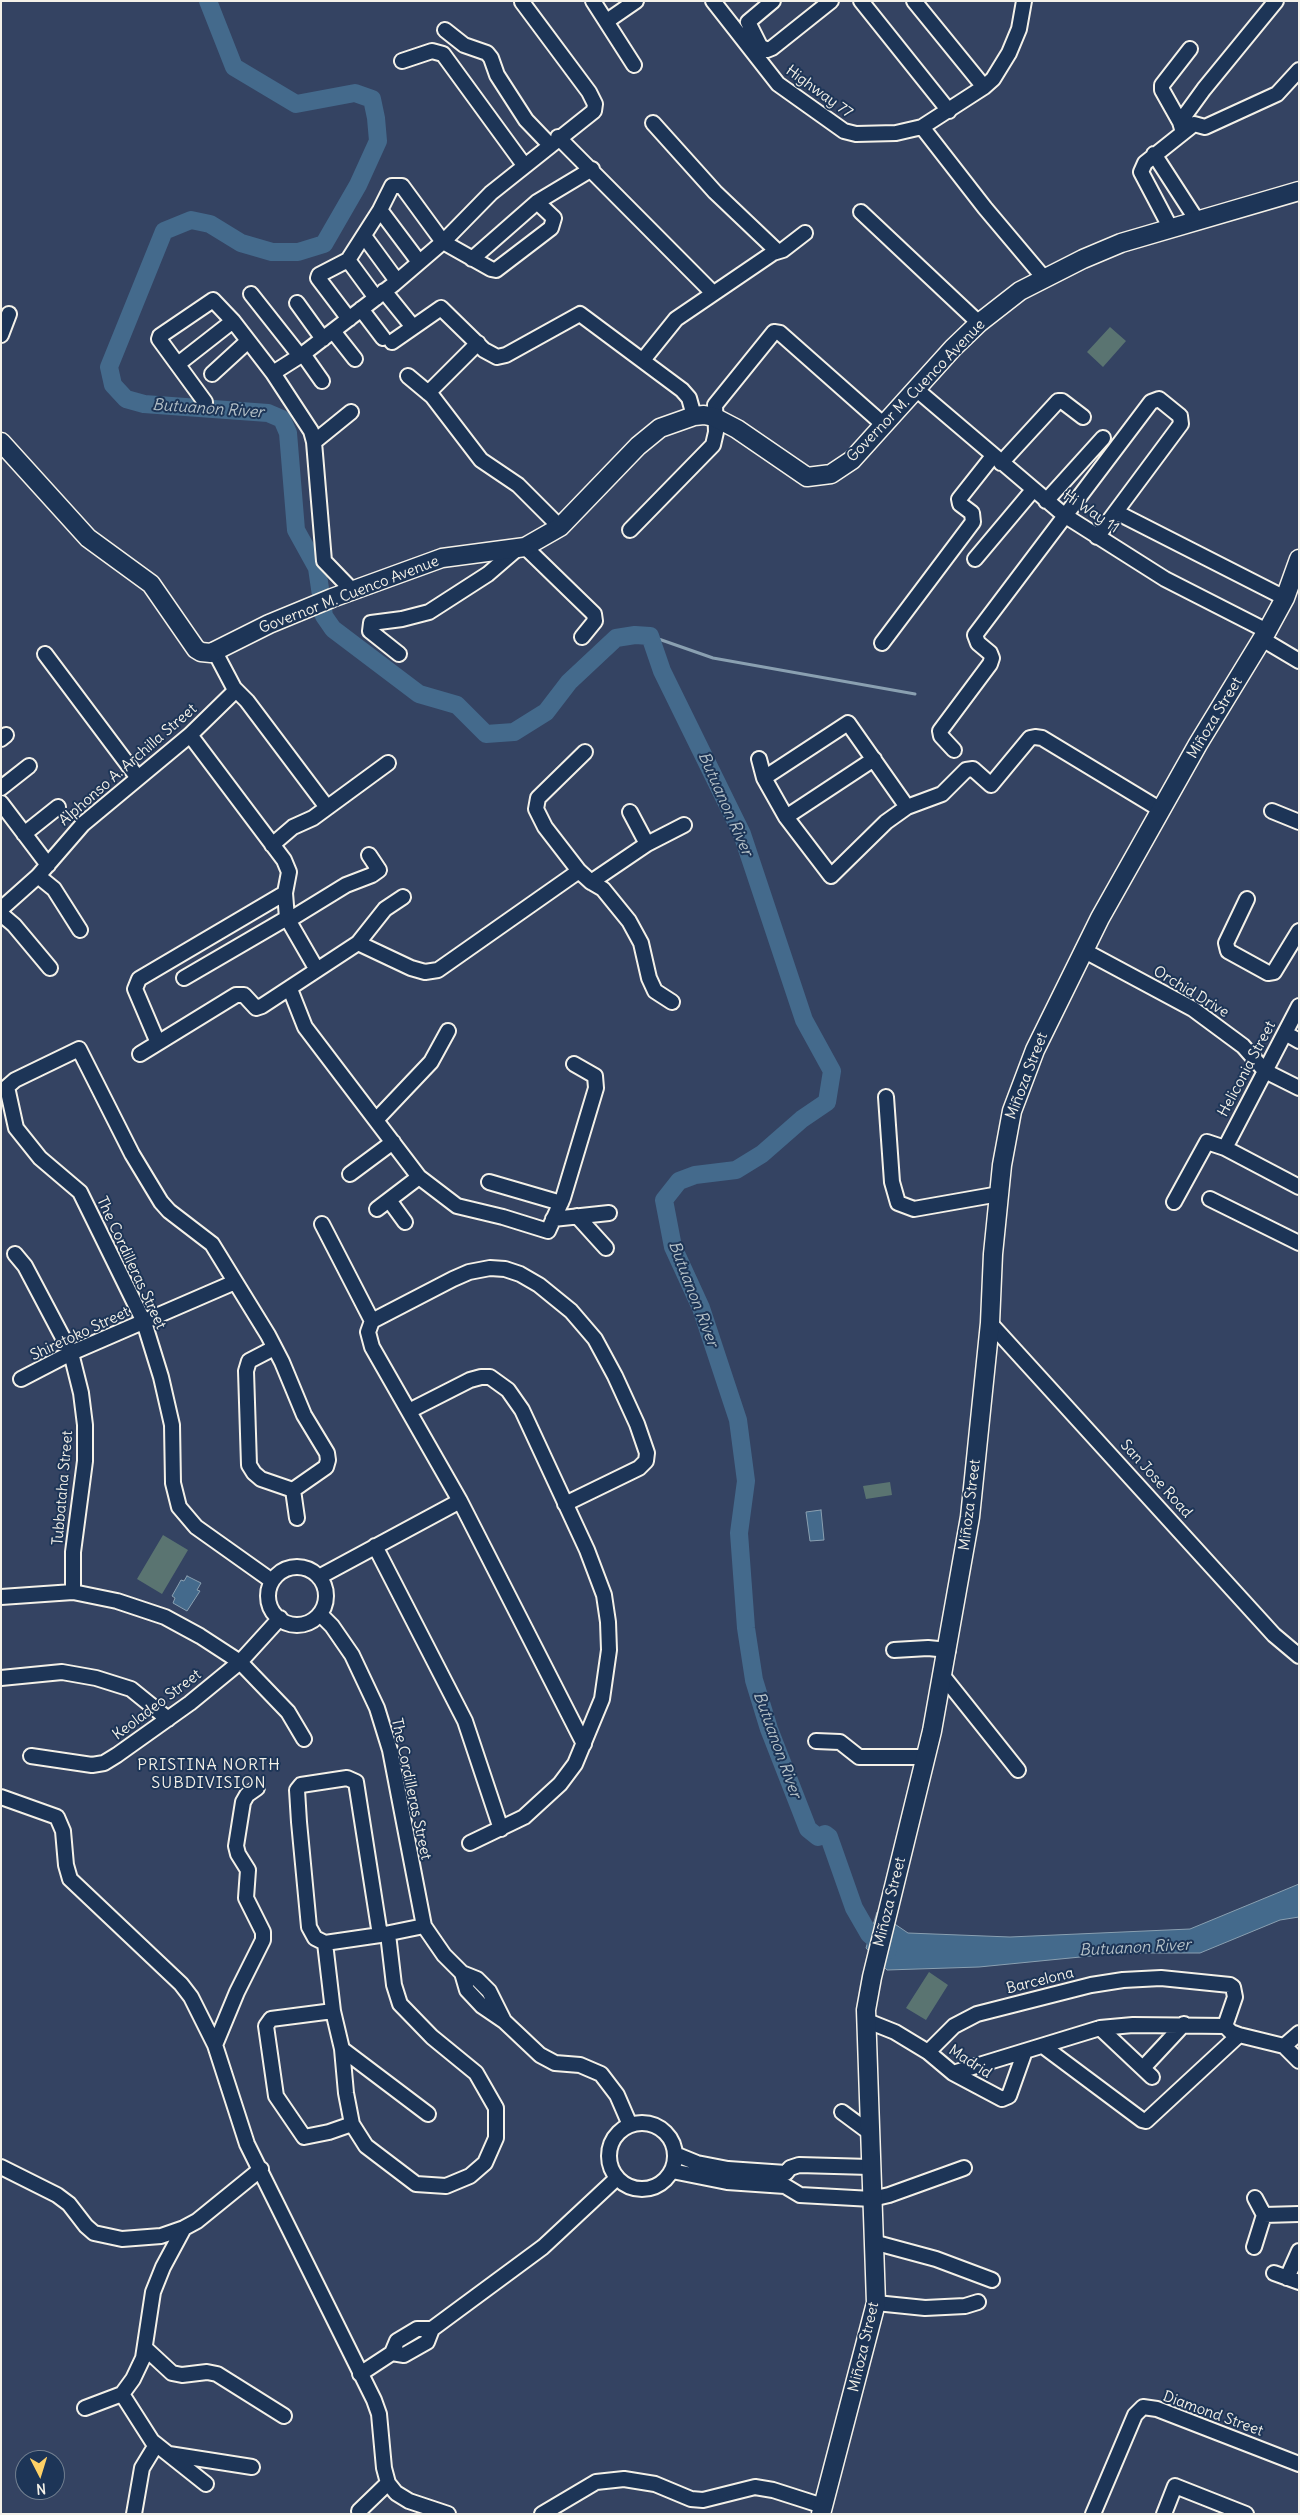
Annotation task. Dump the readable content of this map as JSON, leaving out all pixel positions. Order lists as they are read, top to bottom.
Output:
{
  "streets": {
    "main road": ["Governor M. Cuenco Avenue", "Miñoza Street"],
    "street": [
      "Highway 77",
      "Hi Way 11",
      "Alphonso A. Archilla Street",
      "Orchid Drive",
      "Heliconia Street",
      "The Cordilleras Street",
      "Shiretoko Street",
      "San Jose Road",
      "Tubbataha Street",
      "Keoladeo Street",
      "Barcelona",
      "Madrid",
      "Diamond Street"
    ]
  },
  "crossings": [
    ["Governor M. Cuenco Avenue", "Hi Way 11"],
    ["Hi Way 11", "Miñoza Street"],
    ["Miñoza Street", "Orchid Drive"],
    ["Miñoza Street", "San Jose Road"],
    ["Miñoza Street", "Madrid"],
    ["Orchid Drive", "Heliconia Street"],
    ["The Cordilleras Street", "Shiretoko Street"],
    ["The Cordilleras Street", "Keoladeo Street"],
    ["Shiretoko Street", "Tubbataha Street"],
    ["Barcelona", "Madrid"]
  ],
  "districts": ["PRISTINA NORTH SUBDIVISION"],
  "water": ["Butuanon River"],
  "north": "bottom"
}
